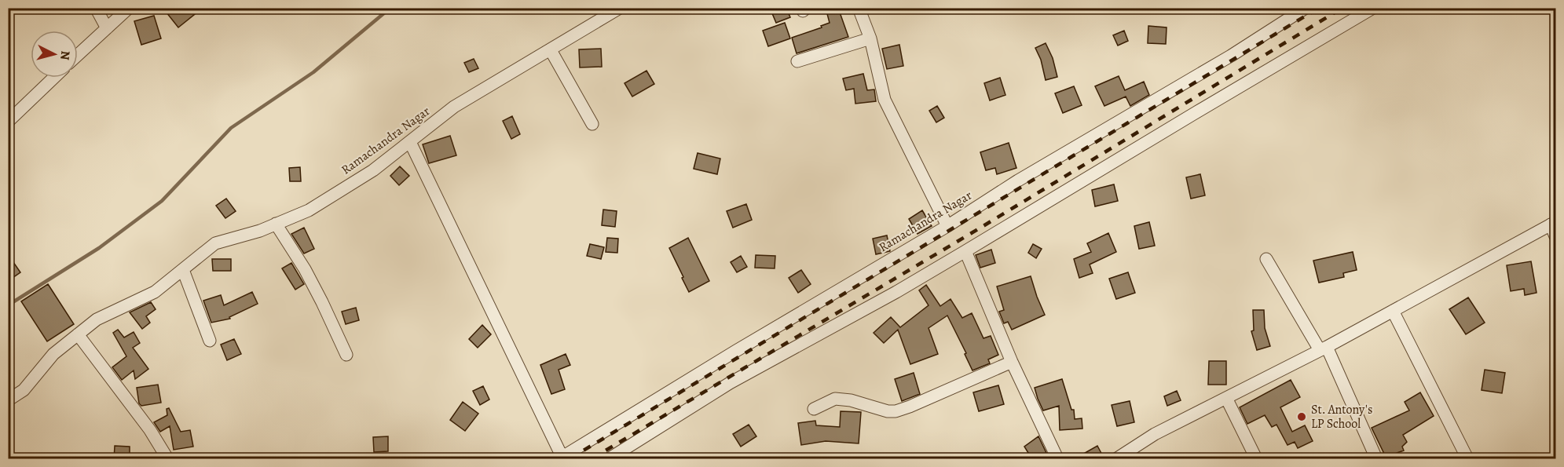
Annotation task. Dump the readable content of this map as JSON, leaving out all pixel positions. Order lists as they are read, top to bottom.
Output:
{
  "streets": {
    "street": ["Ramachandra Nagar"]
  },
  "places": ["St. Antony's LP School"],
  "north": "right"
}
